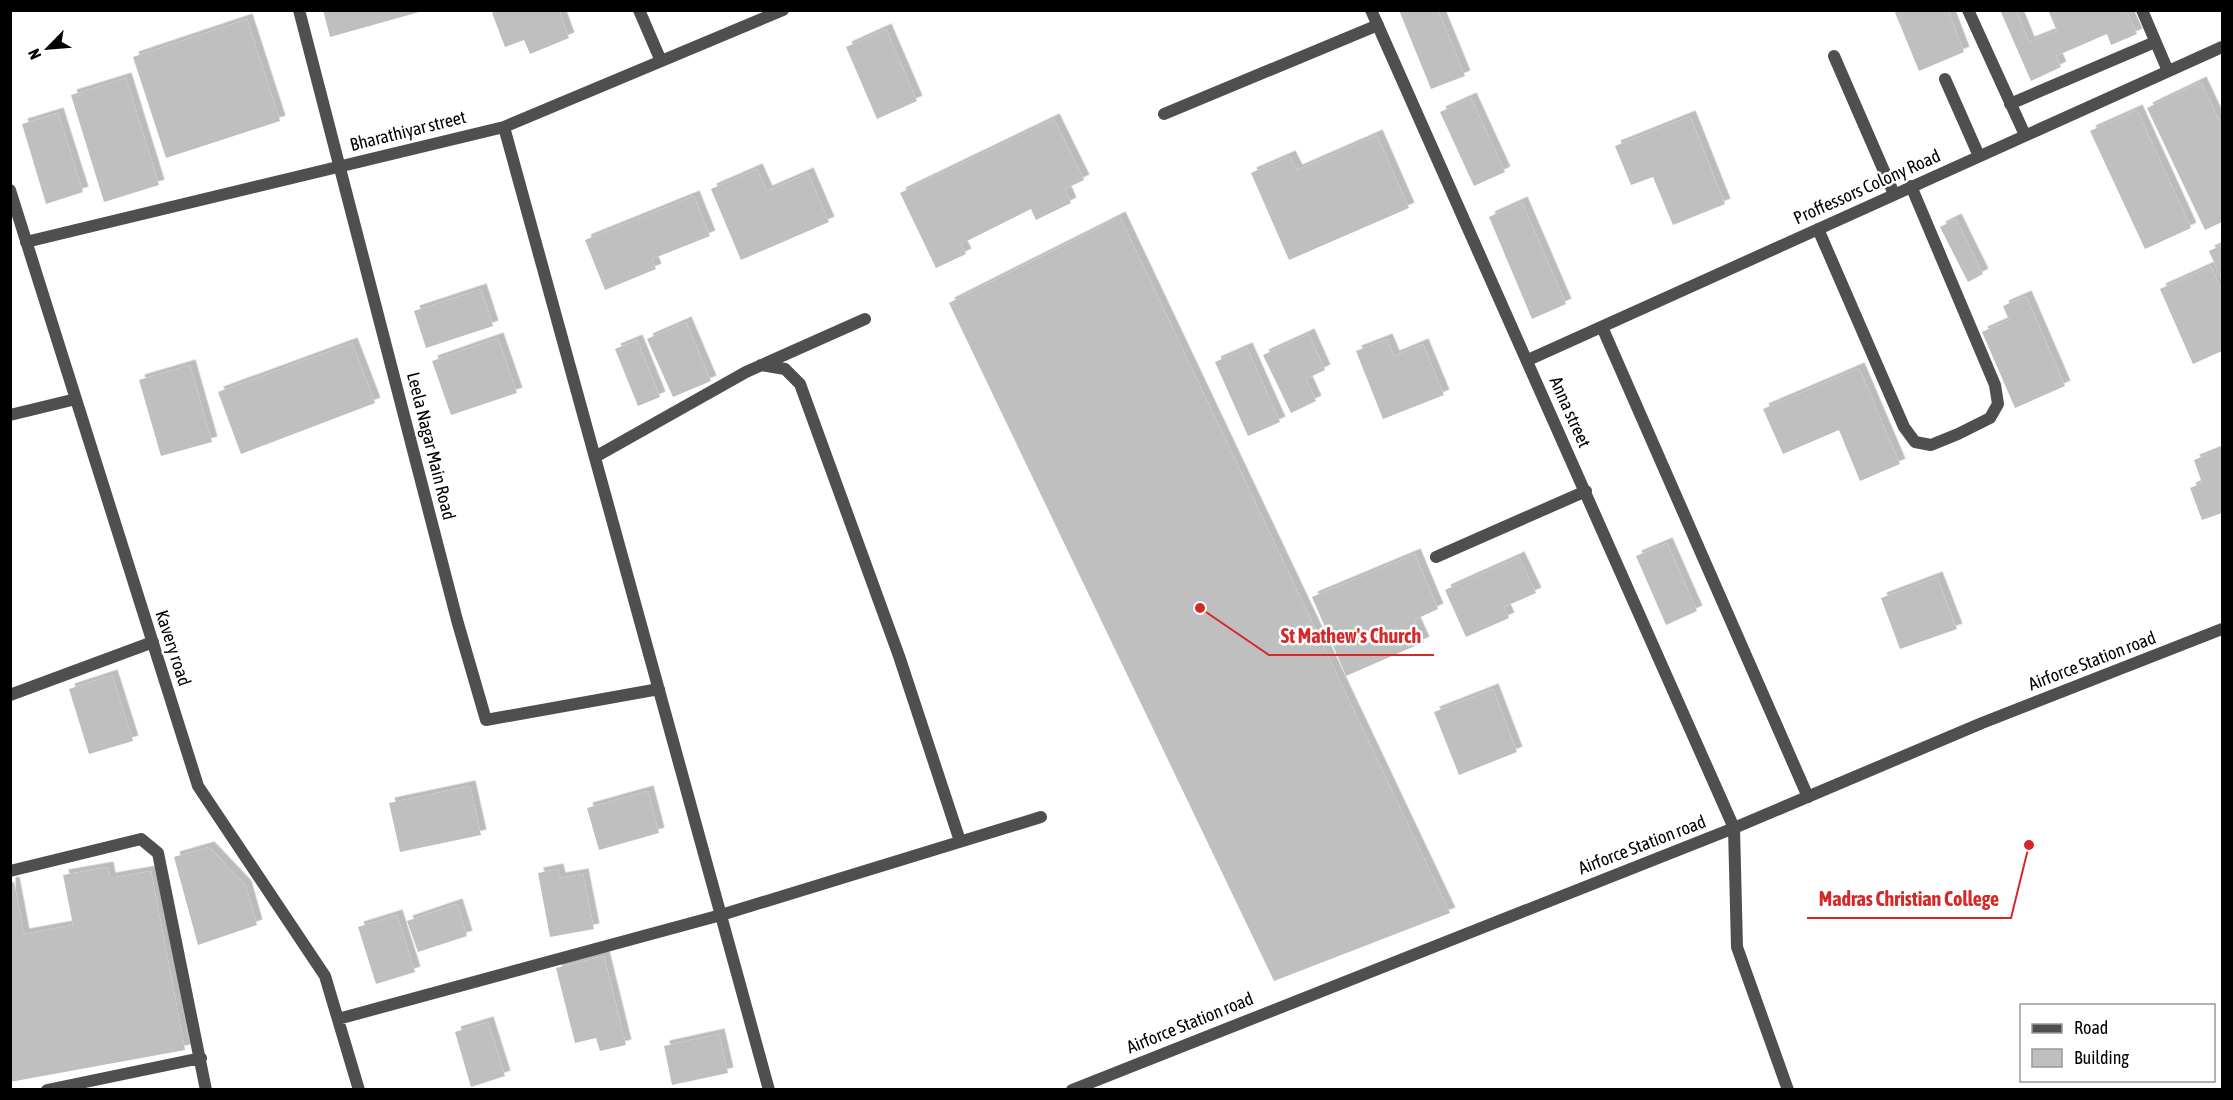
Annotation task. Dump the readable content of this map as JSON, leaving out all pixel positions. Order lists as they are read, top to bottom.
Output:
{
  "streets": {
    "street": [
      "Bharathiyar street",
      "Proffessors Colony Road",
      "Anna street",
      "Leela Nagar Main Road",
      "Kavery road",
      "Airforce Station road"
    ]
  },
  "crossings": [
    ["Bharathiyar street", "Leela Nagar Main Road"],
    ["Bharathiyar street", "Kavery road"],
    ["Proffessors Colony Road", "Anna street"],
    ["Anna street", "Airforce Station road"]
  ],
  "places": ["St Mathew's Church", "Madras Christian College"],
  "legend": ["Road", "Building"],
  "north": "bottom left"
}
